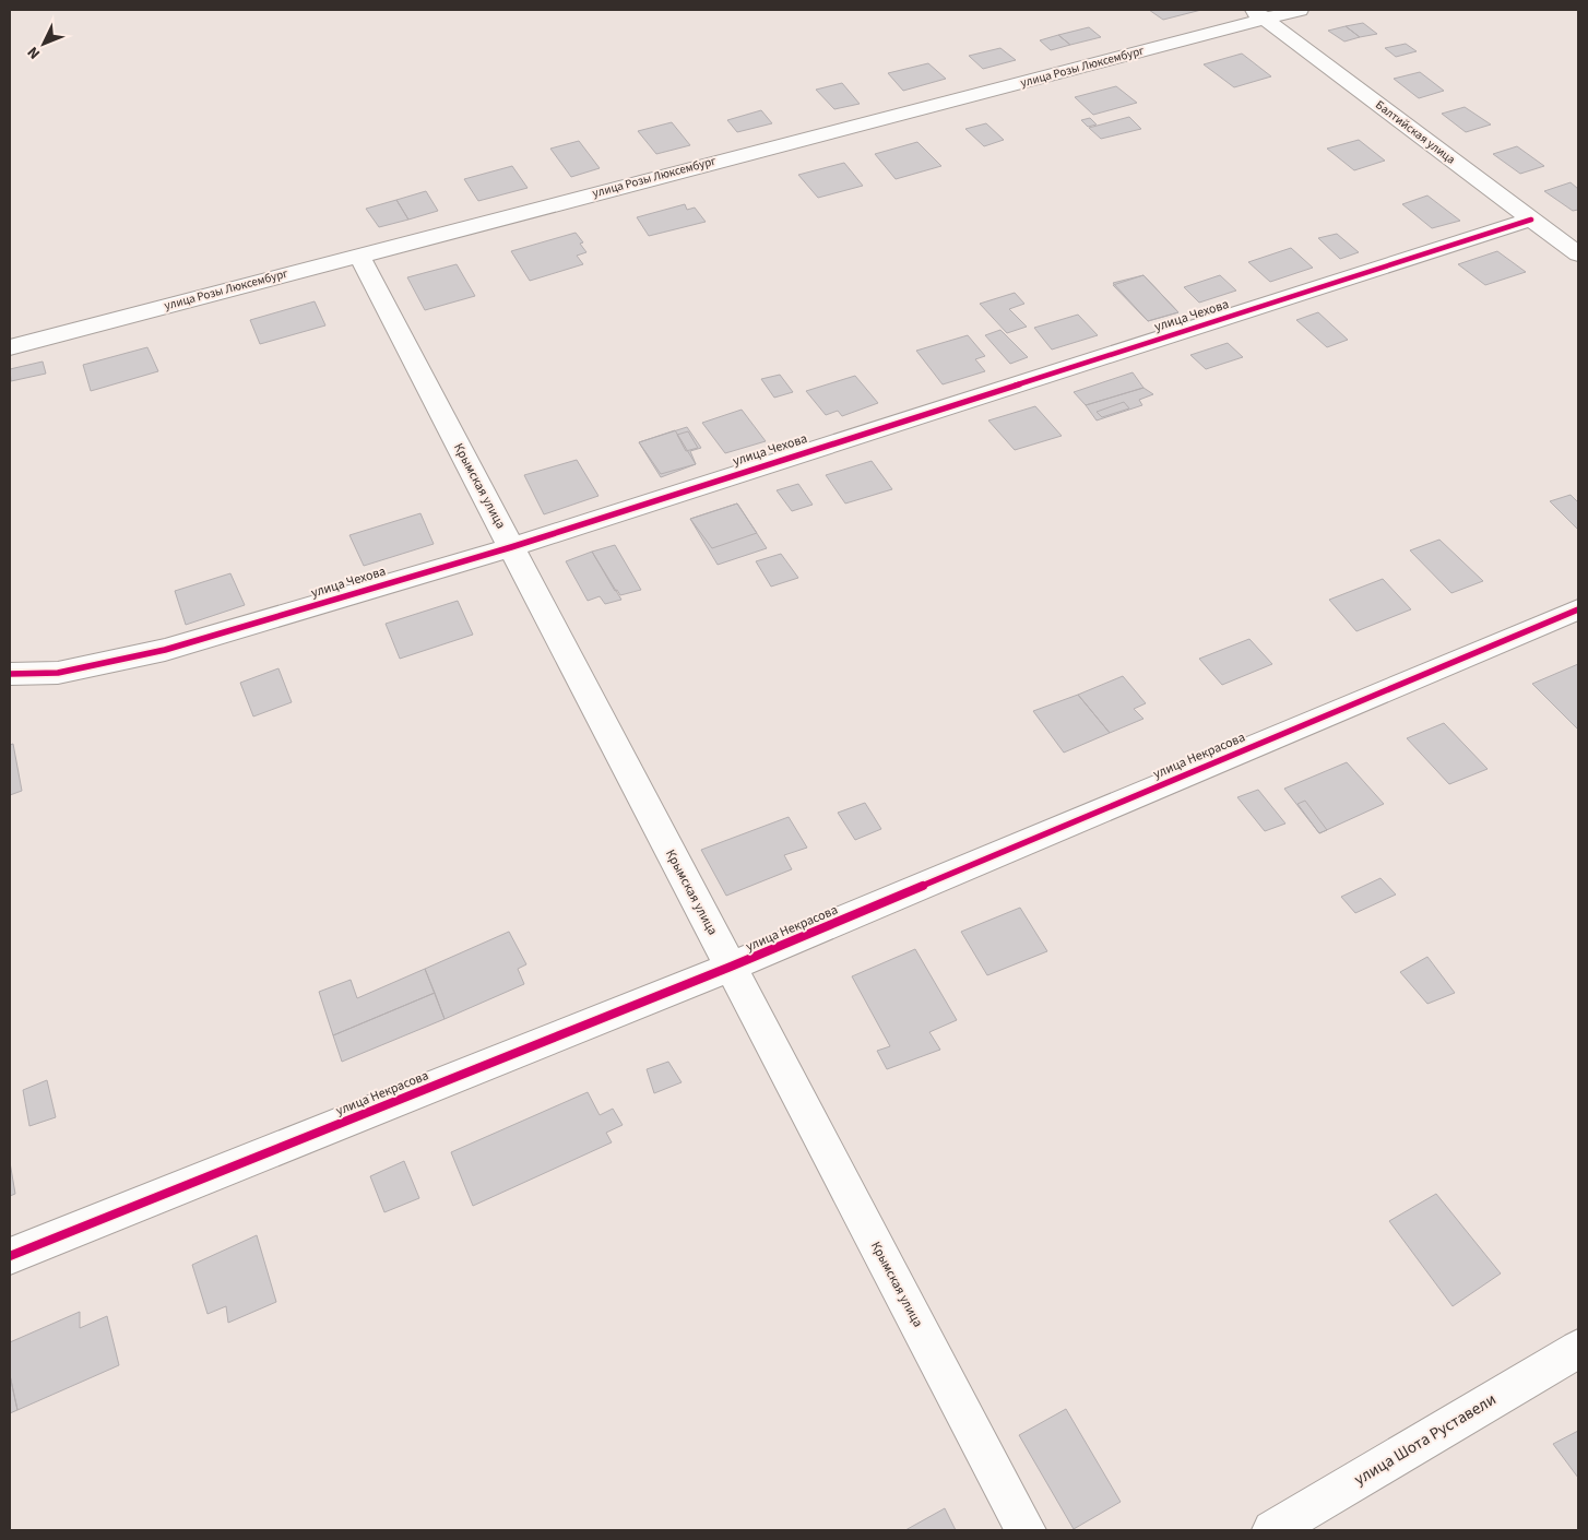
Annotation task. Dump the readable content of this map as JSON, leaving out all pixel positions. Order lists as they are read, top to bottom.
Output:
{
  "streets": {
    "street": [
      "улица Розы Люксембург",
      "Балтийская улица",
      "улица Чехова",
      "Крымская улица",
      "улица Некрасова",
      "улица Шота Руставели"
    ]
  },
  "crossings": [
    ["улица Розы Люксембург", "Балтийская улица"],
    ["улица Розы Люксембург", "Крымская улица"],
    ["Балтийская улица", "улица Чехова"],
    ["улица Чехова", "Крымская улица"],
    ["Крымская улица", "улица Некрасова"]
  ],
  "north": "bottom left"
}
